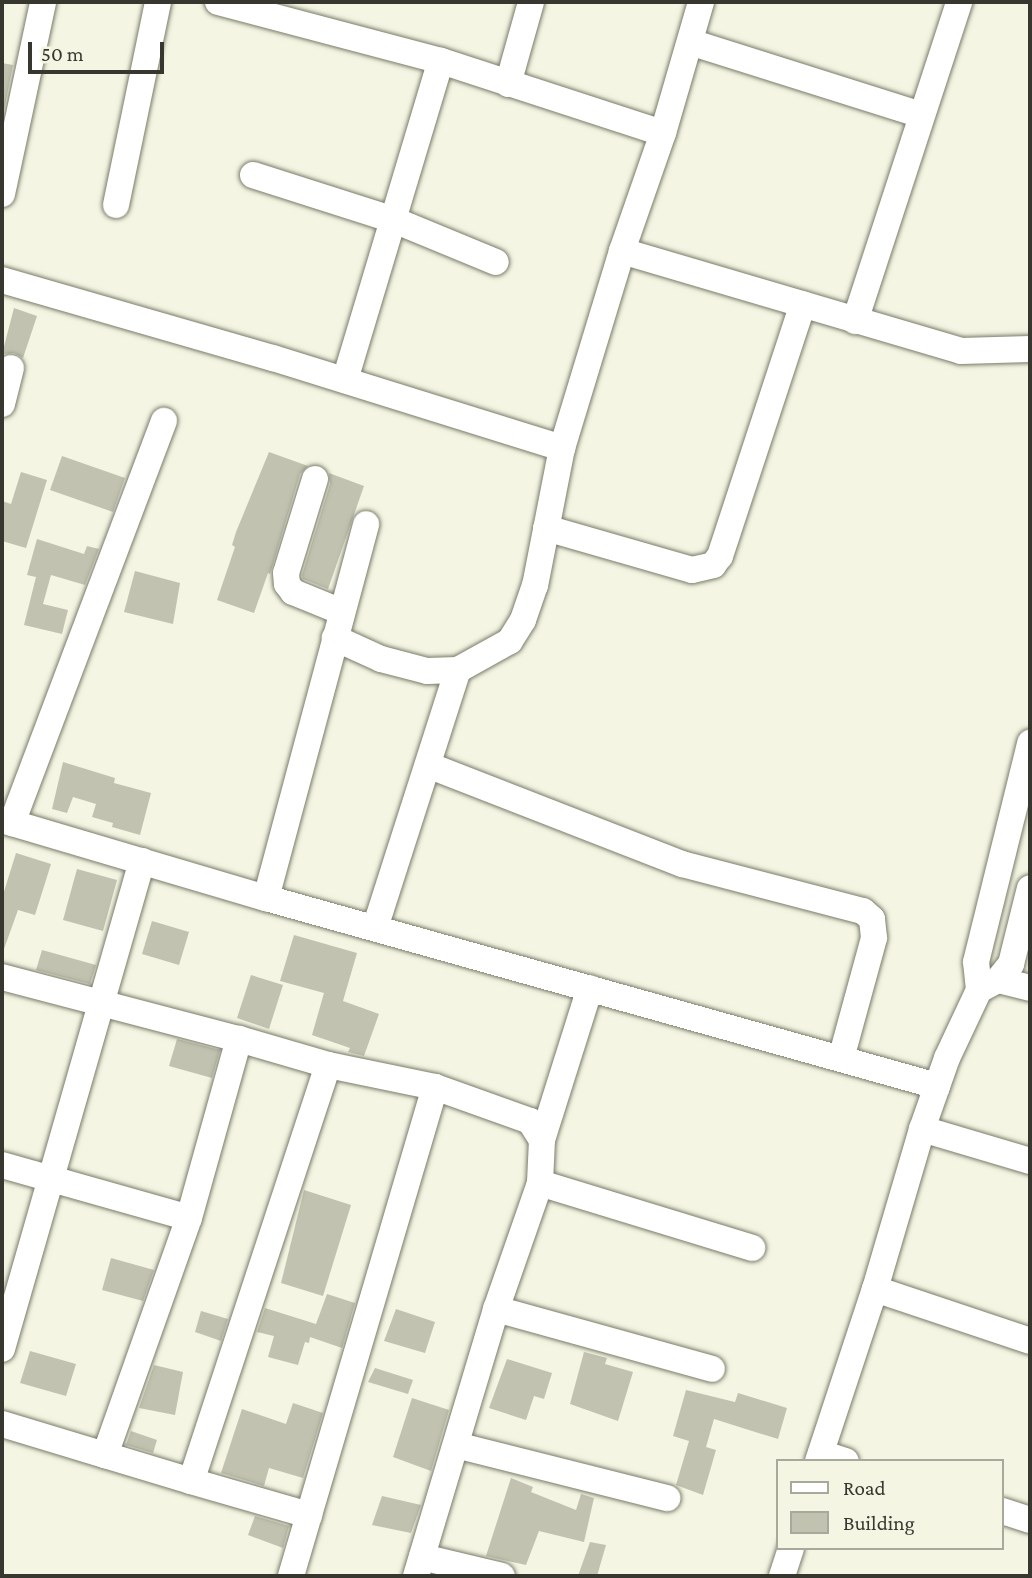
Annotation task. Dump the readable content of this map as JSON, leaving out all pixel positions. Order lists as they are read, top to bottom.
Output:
{
  "legend": ["Road", "Building"],
  "scale_bar": "50 m"
}
